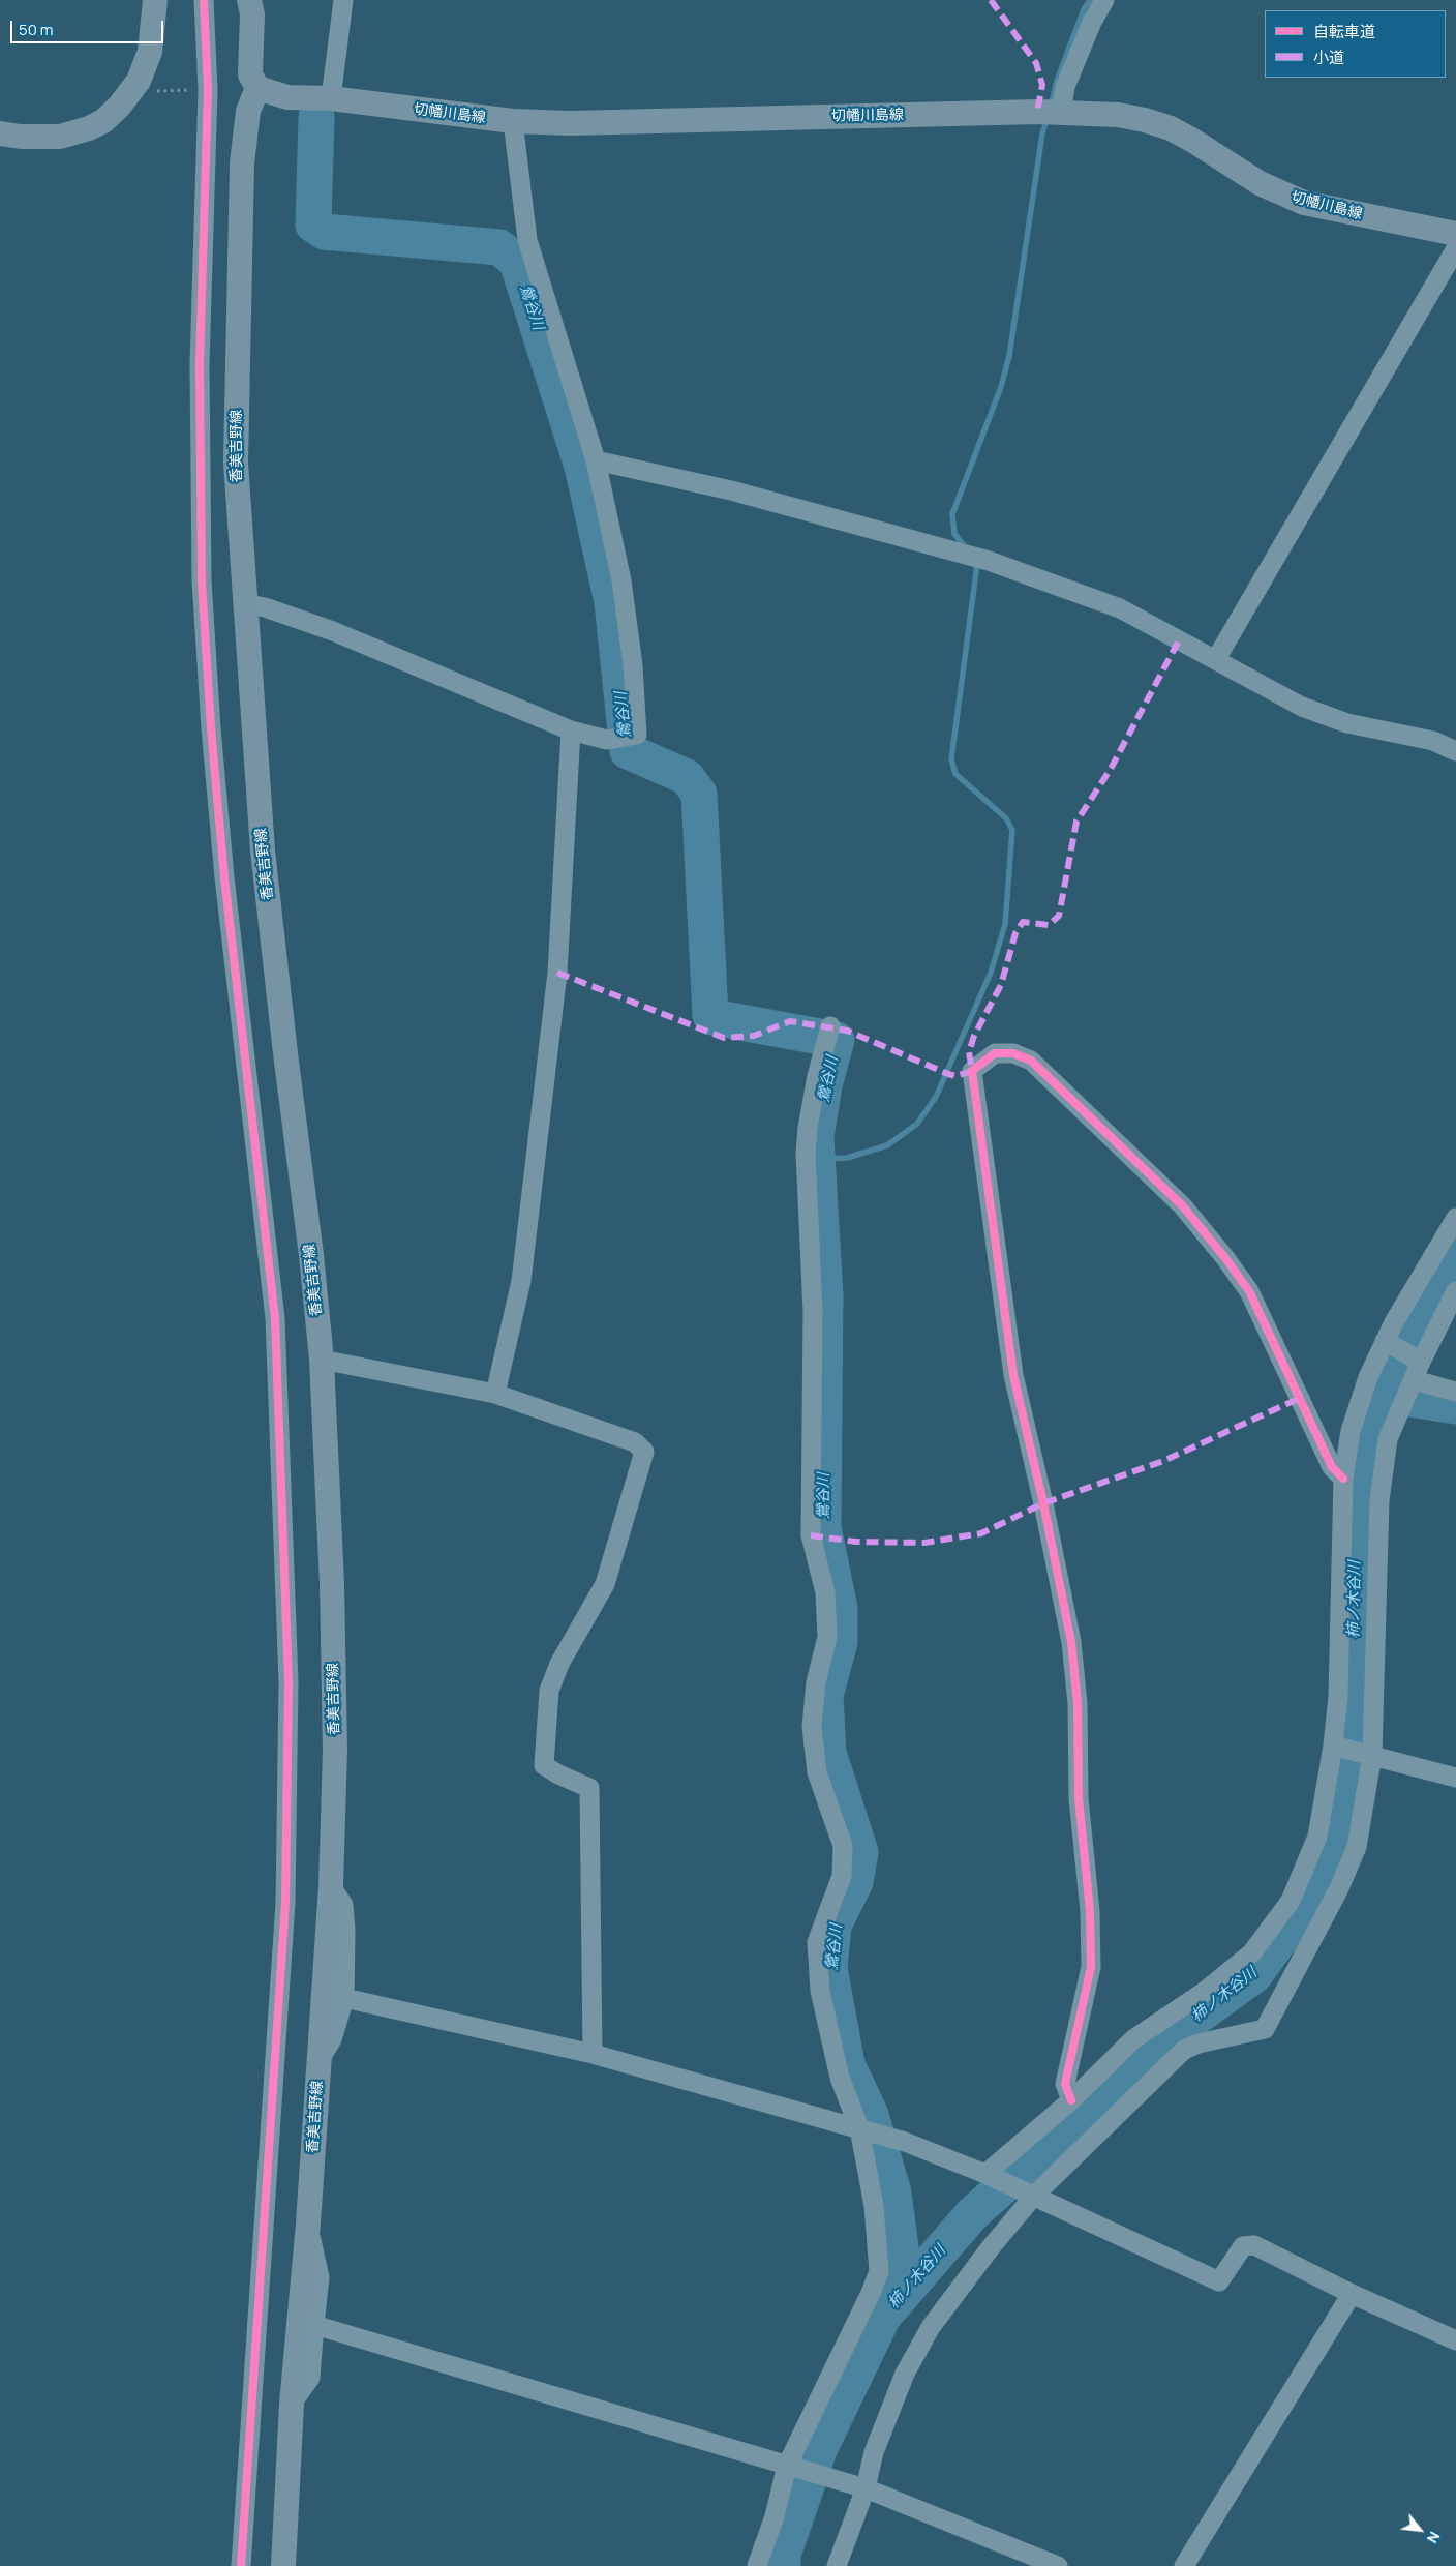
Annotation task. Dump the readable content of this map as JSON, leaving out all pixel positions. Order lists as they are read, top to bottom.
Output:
{
  "streets": {
    "main road": ["切幡川島線", "香美吉野線"]
  },
  "crossings": [
    ["切幡川島線", "香美吉野線"]
  ],
  "water": ["鶯谷川", "柿ノ木谷川"],
  "legend": ["自転車道", "小道"],
  "scale_bar": "50 m",
  "north": "bottom right"
}
